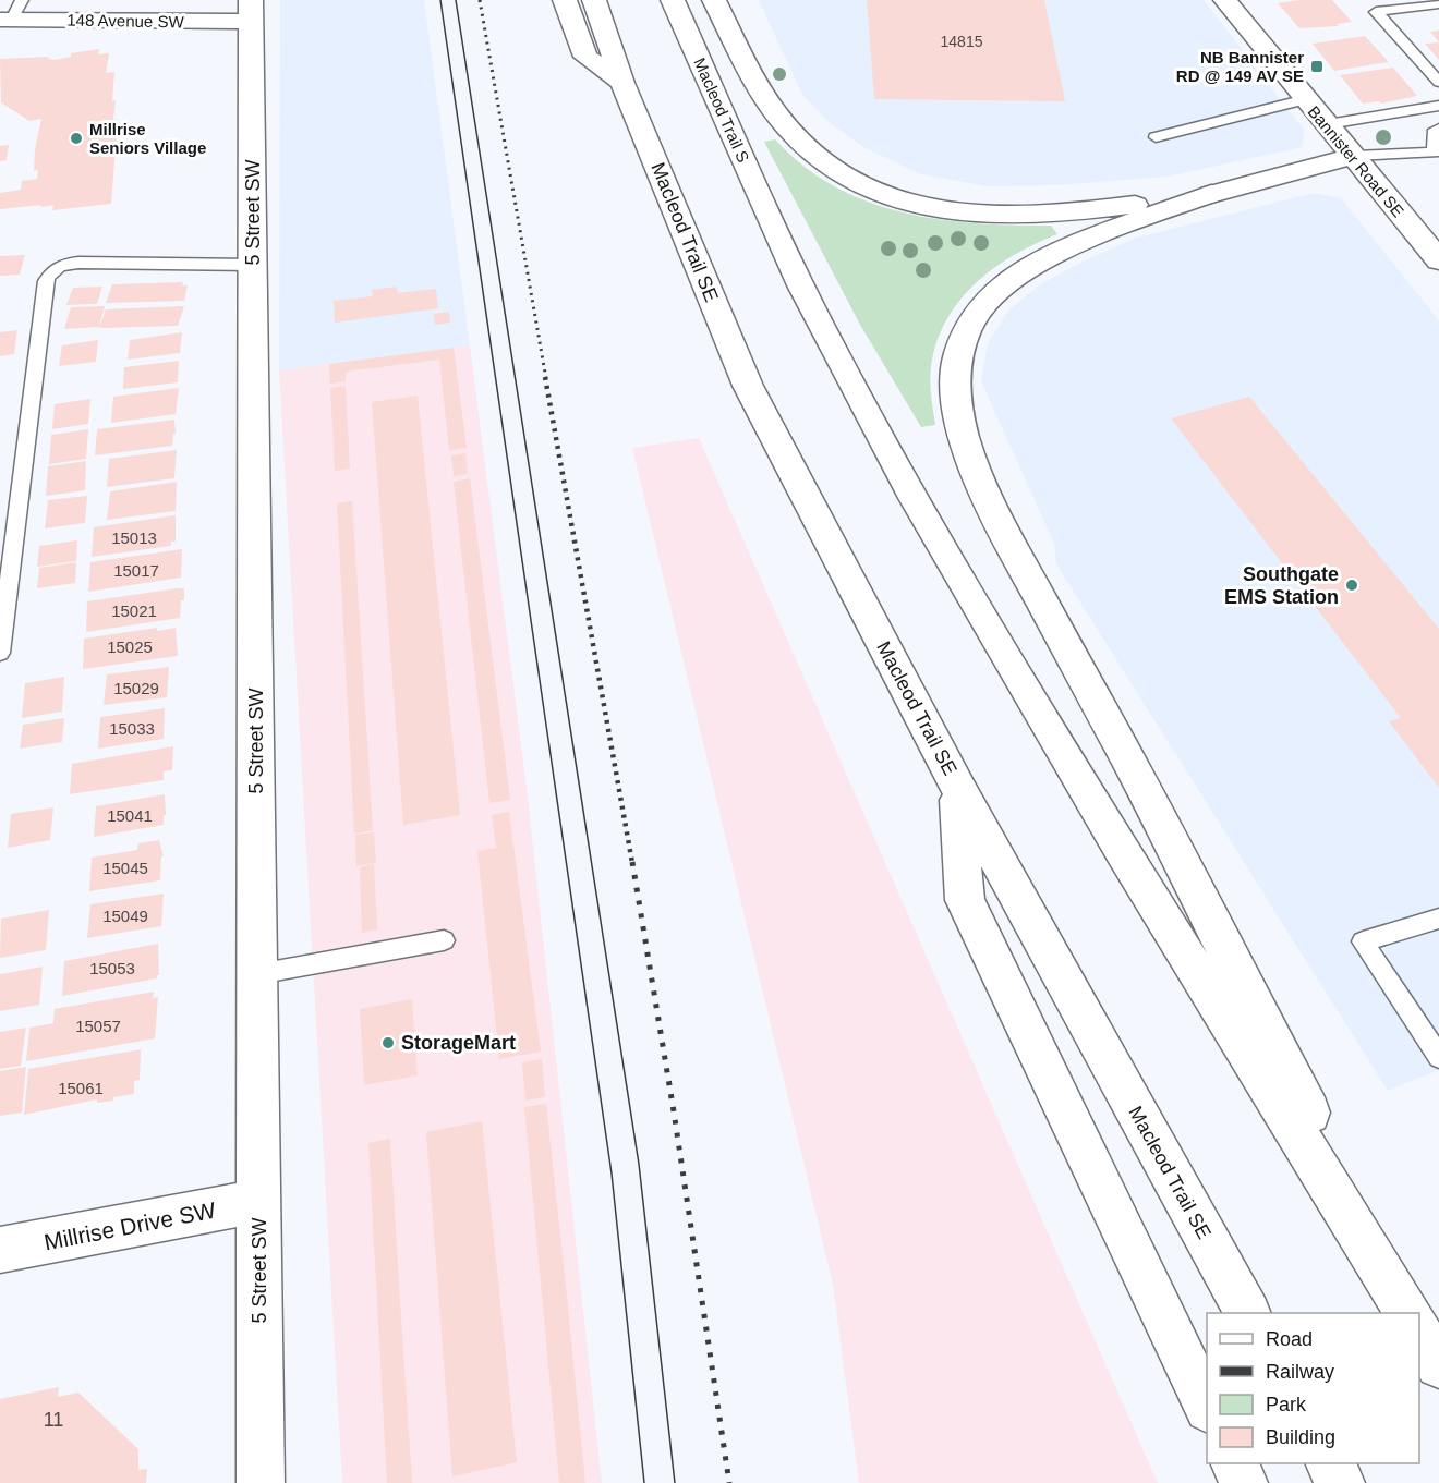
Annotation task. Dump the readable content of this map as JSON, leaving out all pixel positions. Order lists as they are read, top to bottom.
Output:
{
  "streets": {
    "main road": [
      "148 Avenue SW",
      "Macleod Trail S",
      "Bannister Road SE",
      "5 Street SW",
      "Macleod Trail SE",
      "Millrise Drive SW"
    ]
  },
  "crossings": [
    ["148 Avenue SW", "5 Street SW"],
    ["5 Street SW", "Millrise Drive SW"]
  ],
  "places": {
    "transit": ["NB Bannister RD @ 149 AV SE"],
    "other": ["Millrise Seniors Village", "Southgate EMS Station", "StorageMart"]
  },
  "house_numbers": [
    "14815",
    "15013",
    "15017",
    "15021",
    "15025",
    "15029",
    "15033",
    "15041",
    "15045",
    "15049",
    "15053",
    "15057",
    "15061",
    "11"
  ],
  "legend": [
    "Road",
    "Railway",
    "Park",
    "Building"
  ]
}
